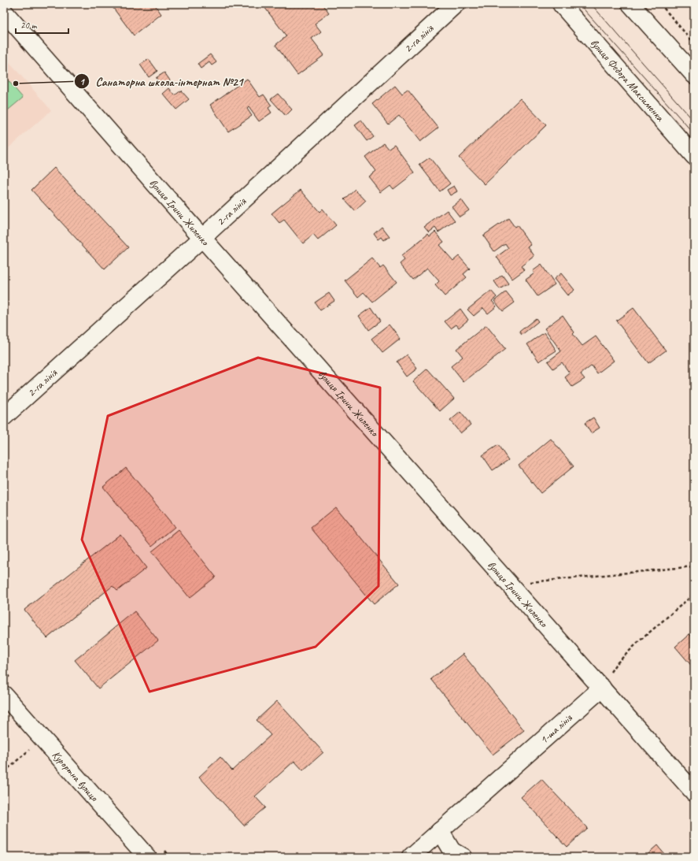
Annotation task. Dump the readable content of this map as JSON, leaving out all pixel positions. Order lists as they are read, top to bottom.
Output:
{
  "streets": {
    "street": [
      "2-га лінія",
      "вулиця Федора Максименка",
      "вулиця Ірини Жиленко",
      "1-ша лінія",
      "Курортна вулиця"
    ]
  },
  "crossings": [
    ["2-га лінія", "вулиця Ірини Жиленко"],
    ["вулиця Ірини Жиленко", "1-ша лінія"]
  ],
  "places": ["Санаторна школа-інтернат №21"],
  "scale_bar": "20 m"
}
